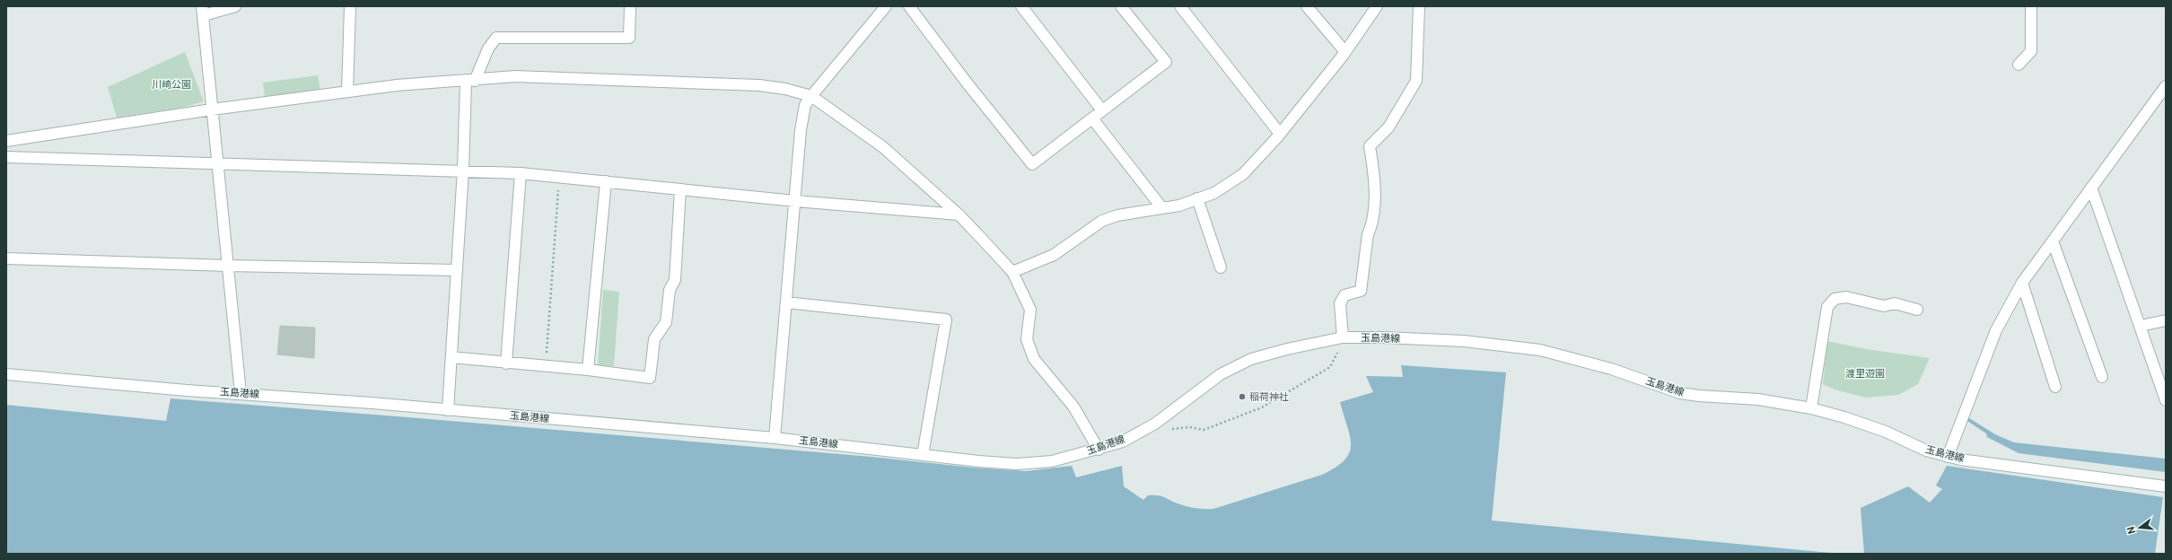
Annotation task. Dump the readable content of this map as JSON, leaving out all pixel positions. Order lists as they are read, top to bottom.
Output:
{
  "streets": {
    "street": ["玉島港線"]
  },
  "parks": ["川崎公園", "渡里遊園"],
  "places": ["稲荷神社"],
  "north": "left"
}
